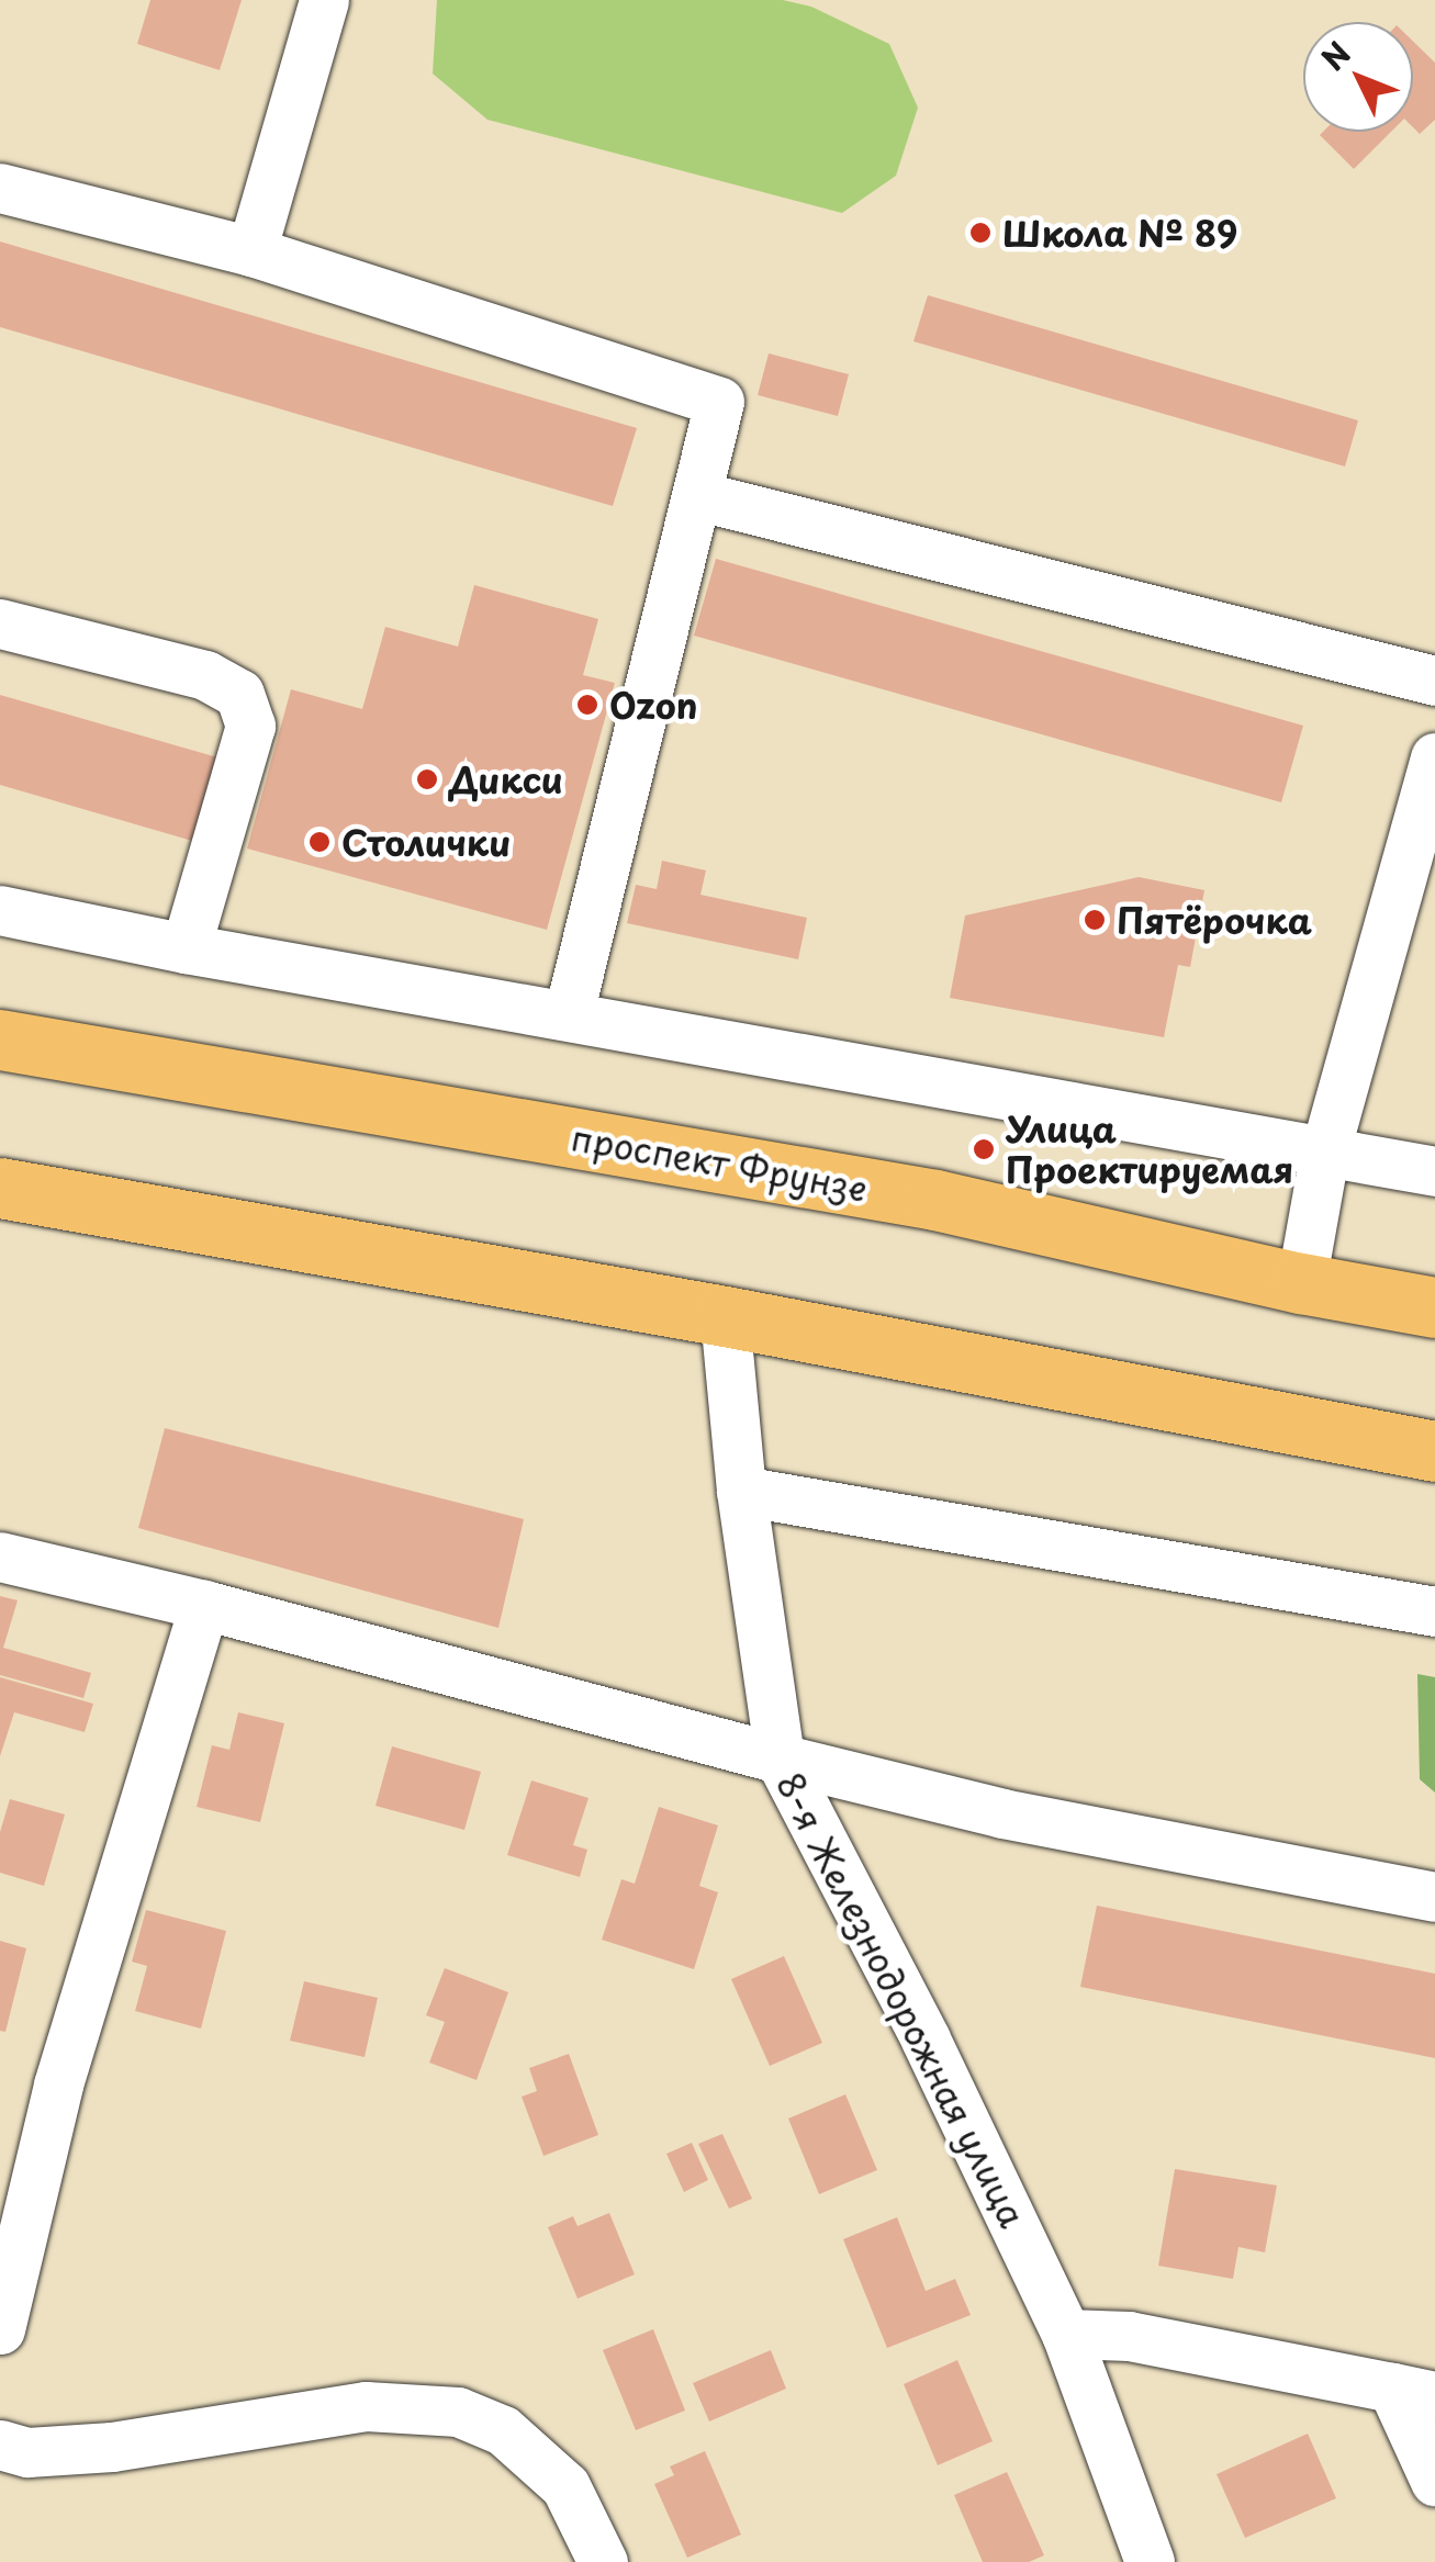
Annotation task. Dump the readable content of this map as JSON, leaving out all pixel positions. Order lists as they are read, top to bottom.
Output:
{
  "streets": {
    "main road": ["проспект Фрунзе"],
    "street": ["8-я Железнодорожная улица"]
  },
  "places": [
    "Школа № 89",
    "Ozon",
    "Дикси",
    "Столички",
    "Пятёрочка",
    "Улица Проектируемая"
  ],
  "north": "top left"
}
